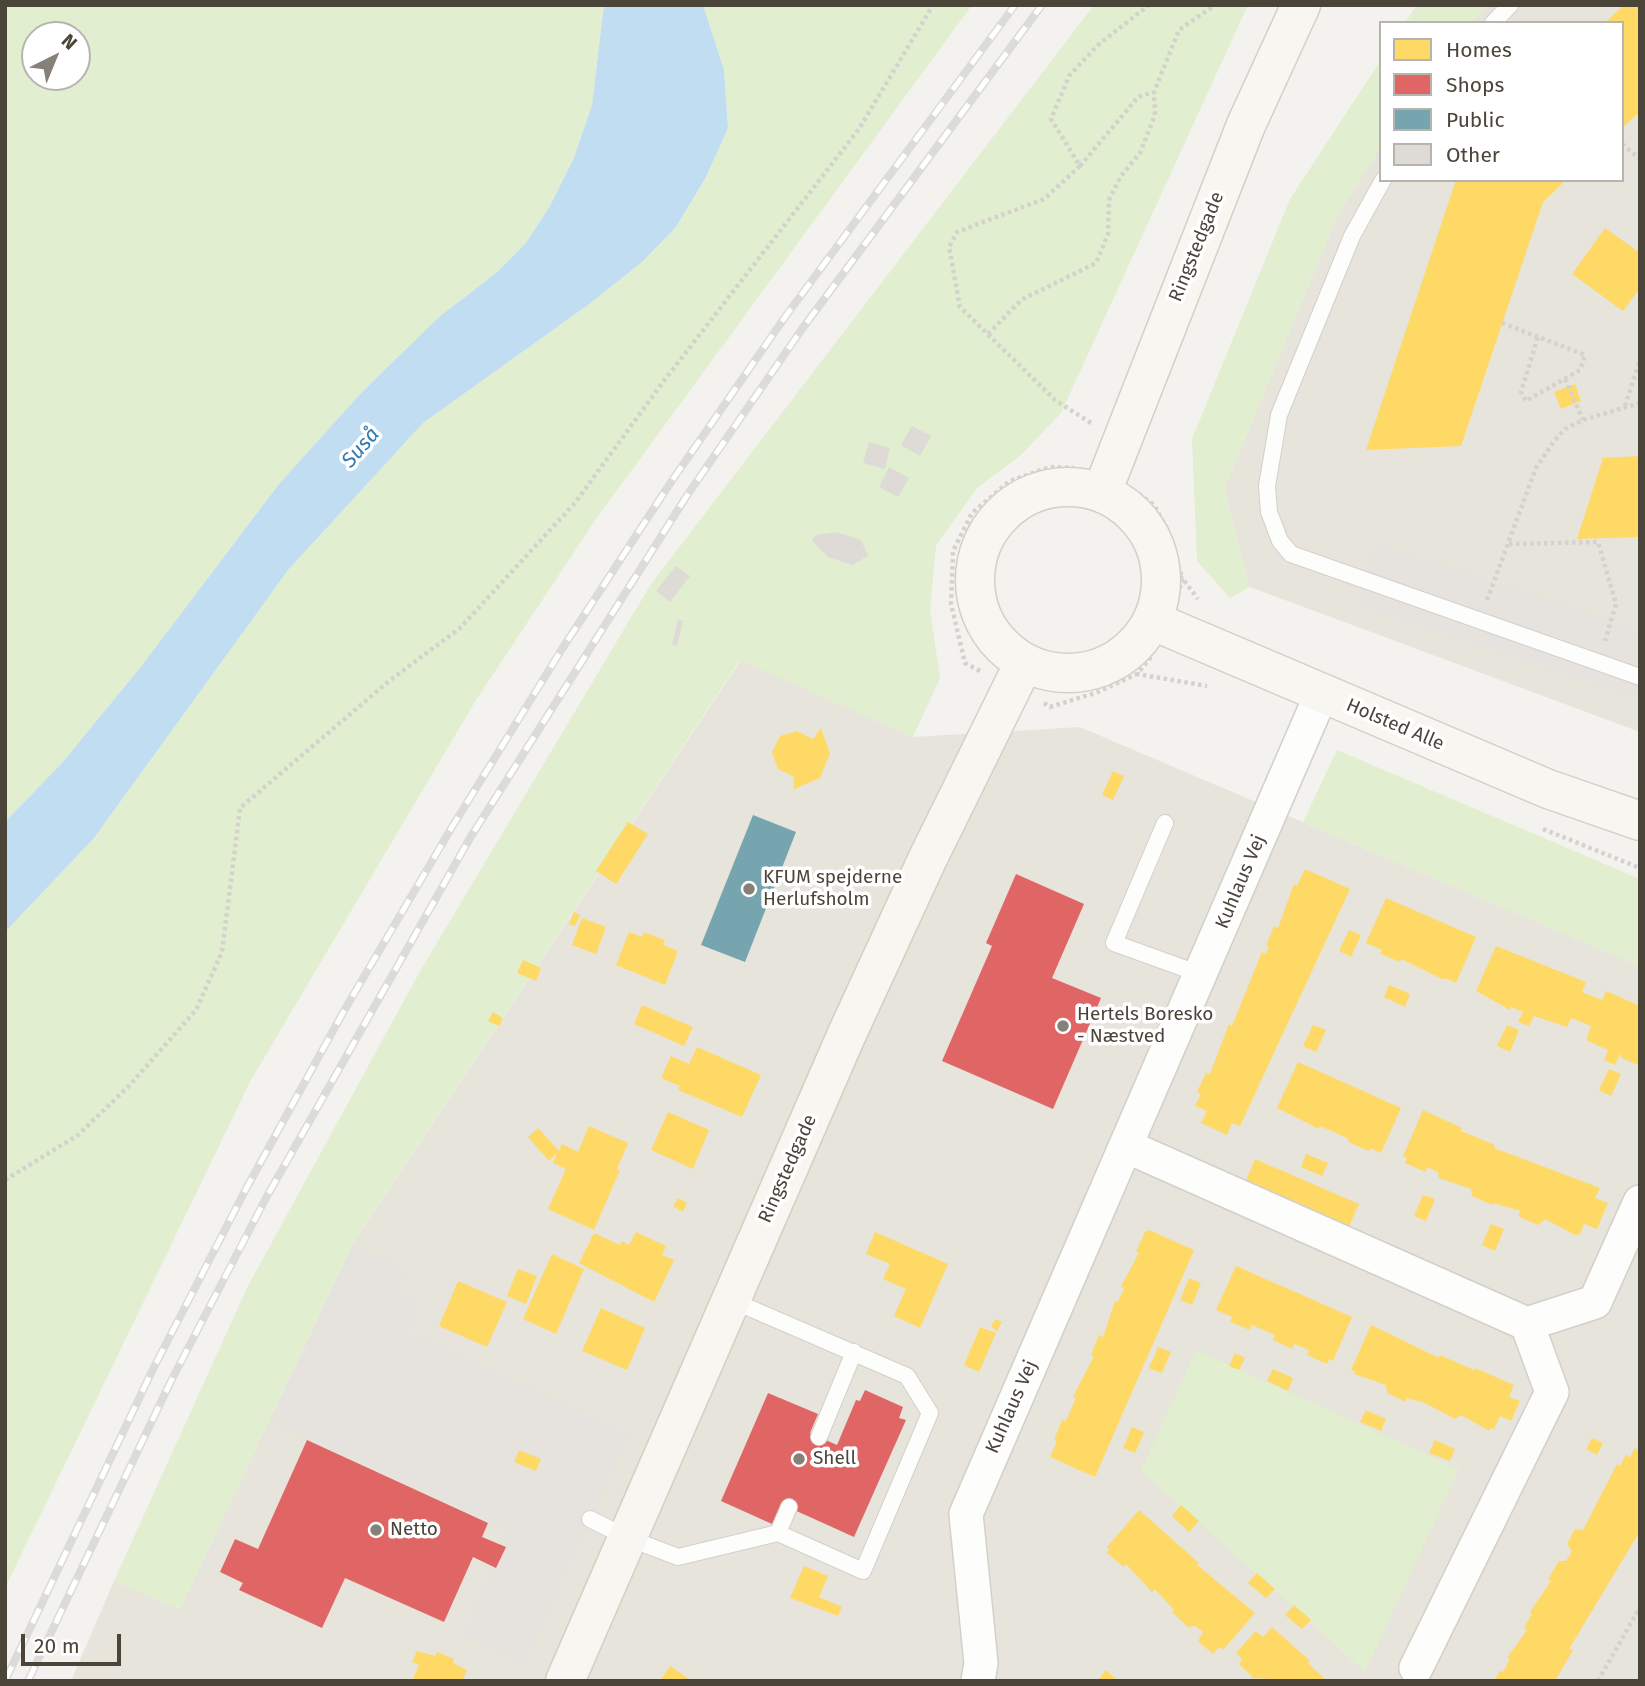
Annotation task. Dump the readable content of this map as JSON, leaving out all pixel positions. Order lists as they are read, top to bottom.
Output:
{
  "streets": {
    "street": ["Ringstedgade", "Holsted Alle", "Kuhlaus Vej"]
  },
  "crossings": [
    ["Ringstedgade", "Holsted Alle"],
    ["Holsted Alle", "Kuhlaus Vej"]
  ],
  "water": ["Suså"],
  "places": [
    "KFUM spejderne Herlufsholm",
    "Hertels Boresko - Næstved",
    "Shell",
    "Netto"
  ],
  "legend": [
    "Homes",
    "Shops",
    "Public",
    "Other"
  ],
  "scale_bar": "20 m",
  "north": "top right"
}
